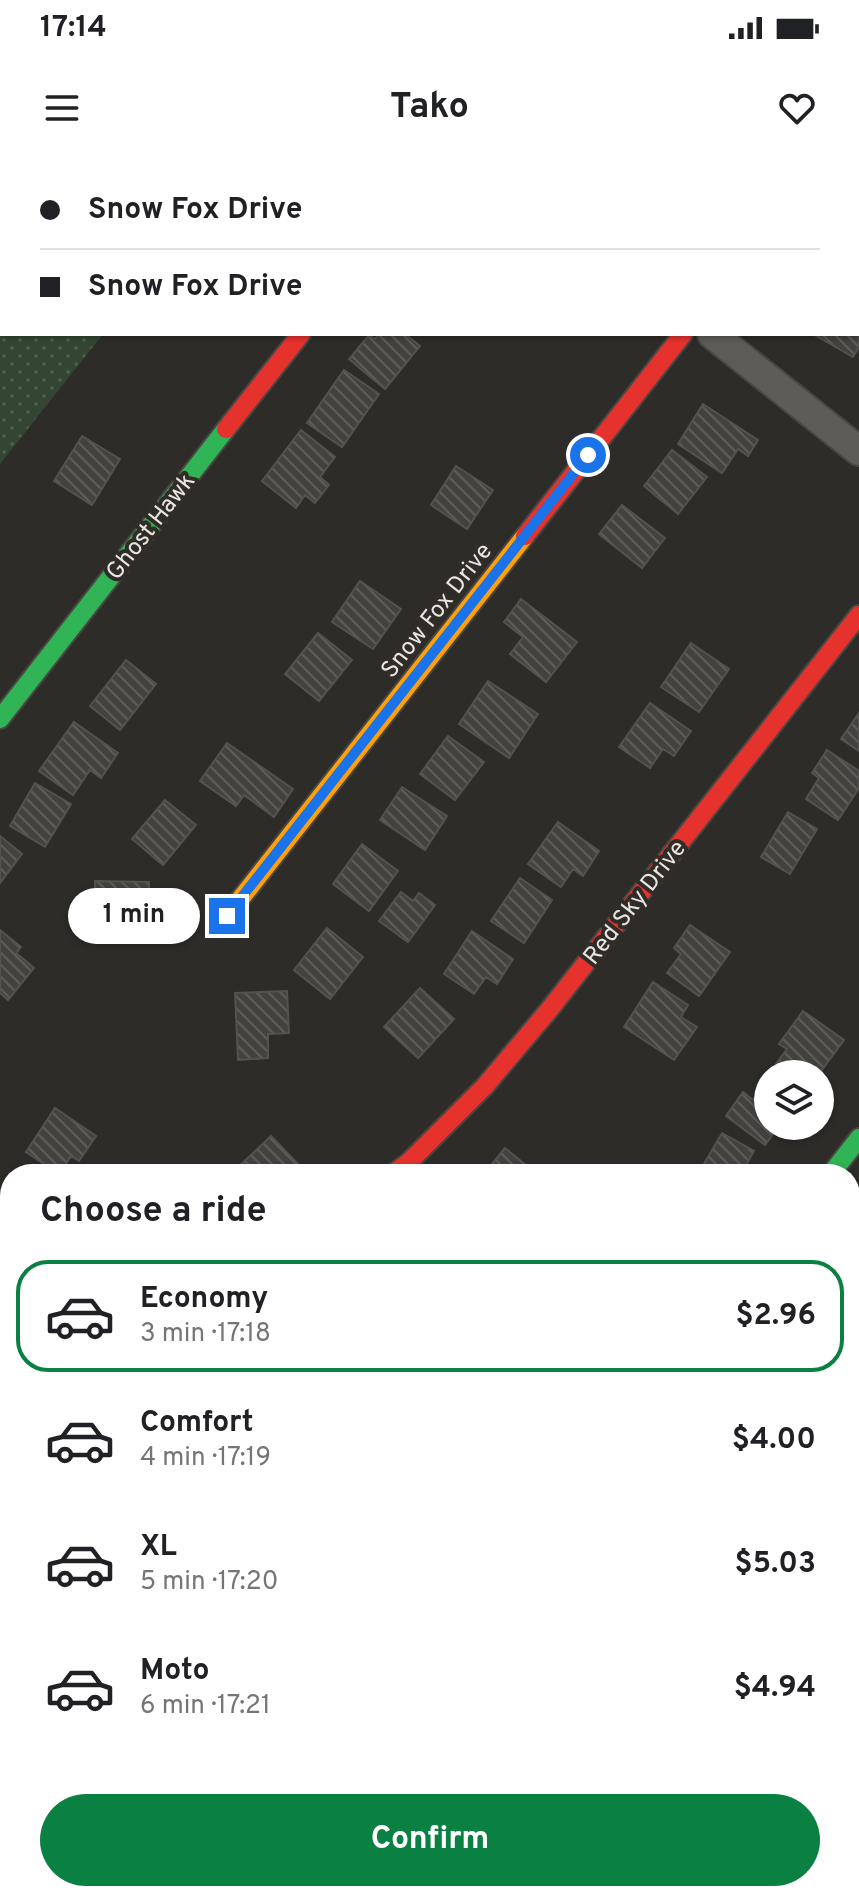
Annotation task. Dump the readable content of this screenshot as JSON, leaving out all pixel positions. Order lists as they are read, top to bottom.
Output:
{
  "streets": {
    "street": ["Ghost Hawk", "Snow Fox Drive", "Red Sky Drive"]
  },
  "page": {
    "status": "17:14",
    "header": "Tako",
    "banner": ["Snow Fox Drive", "Snow Fox Drive"],
    "bubble": "1 min",
    "heading": "Choose a ride",
    "list": [
      {
        "name": "Economy",
        "note": "3 min · 17:18",
        "value": "$2.96"
      },
      {
        "name": "Comfort",
        "note": "4 min · 17:19",
        "value": "$4.00"
      },
      {
        "name": "XL",
        "note": "5 min · 17:20",
        "value": "$5.03"
      },
      {
        "name": "Moto",
        "note": "6 min · 17:21",
        "value": "$4.94"
      }
    ],
    "buttons": "Confirm"
  }
}
